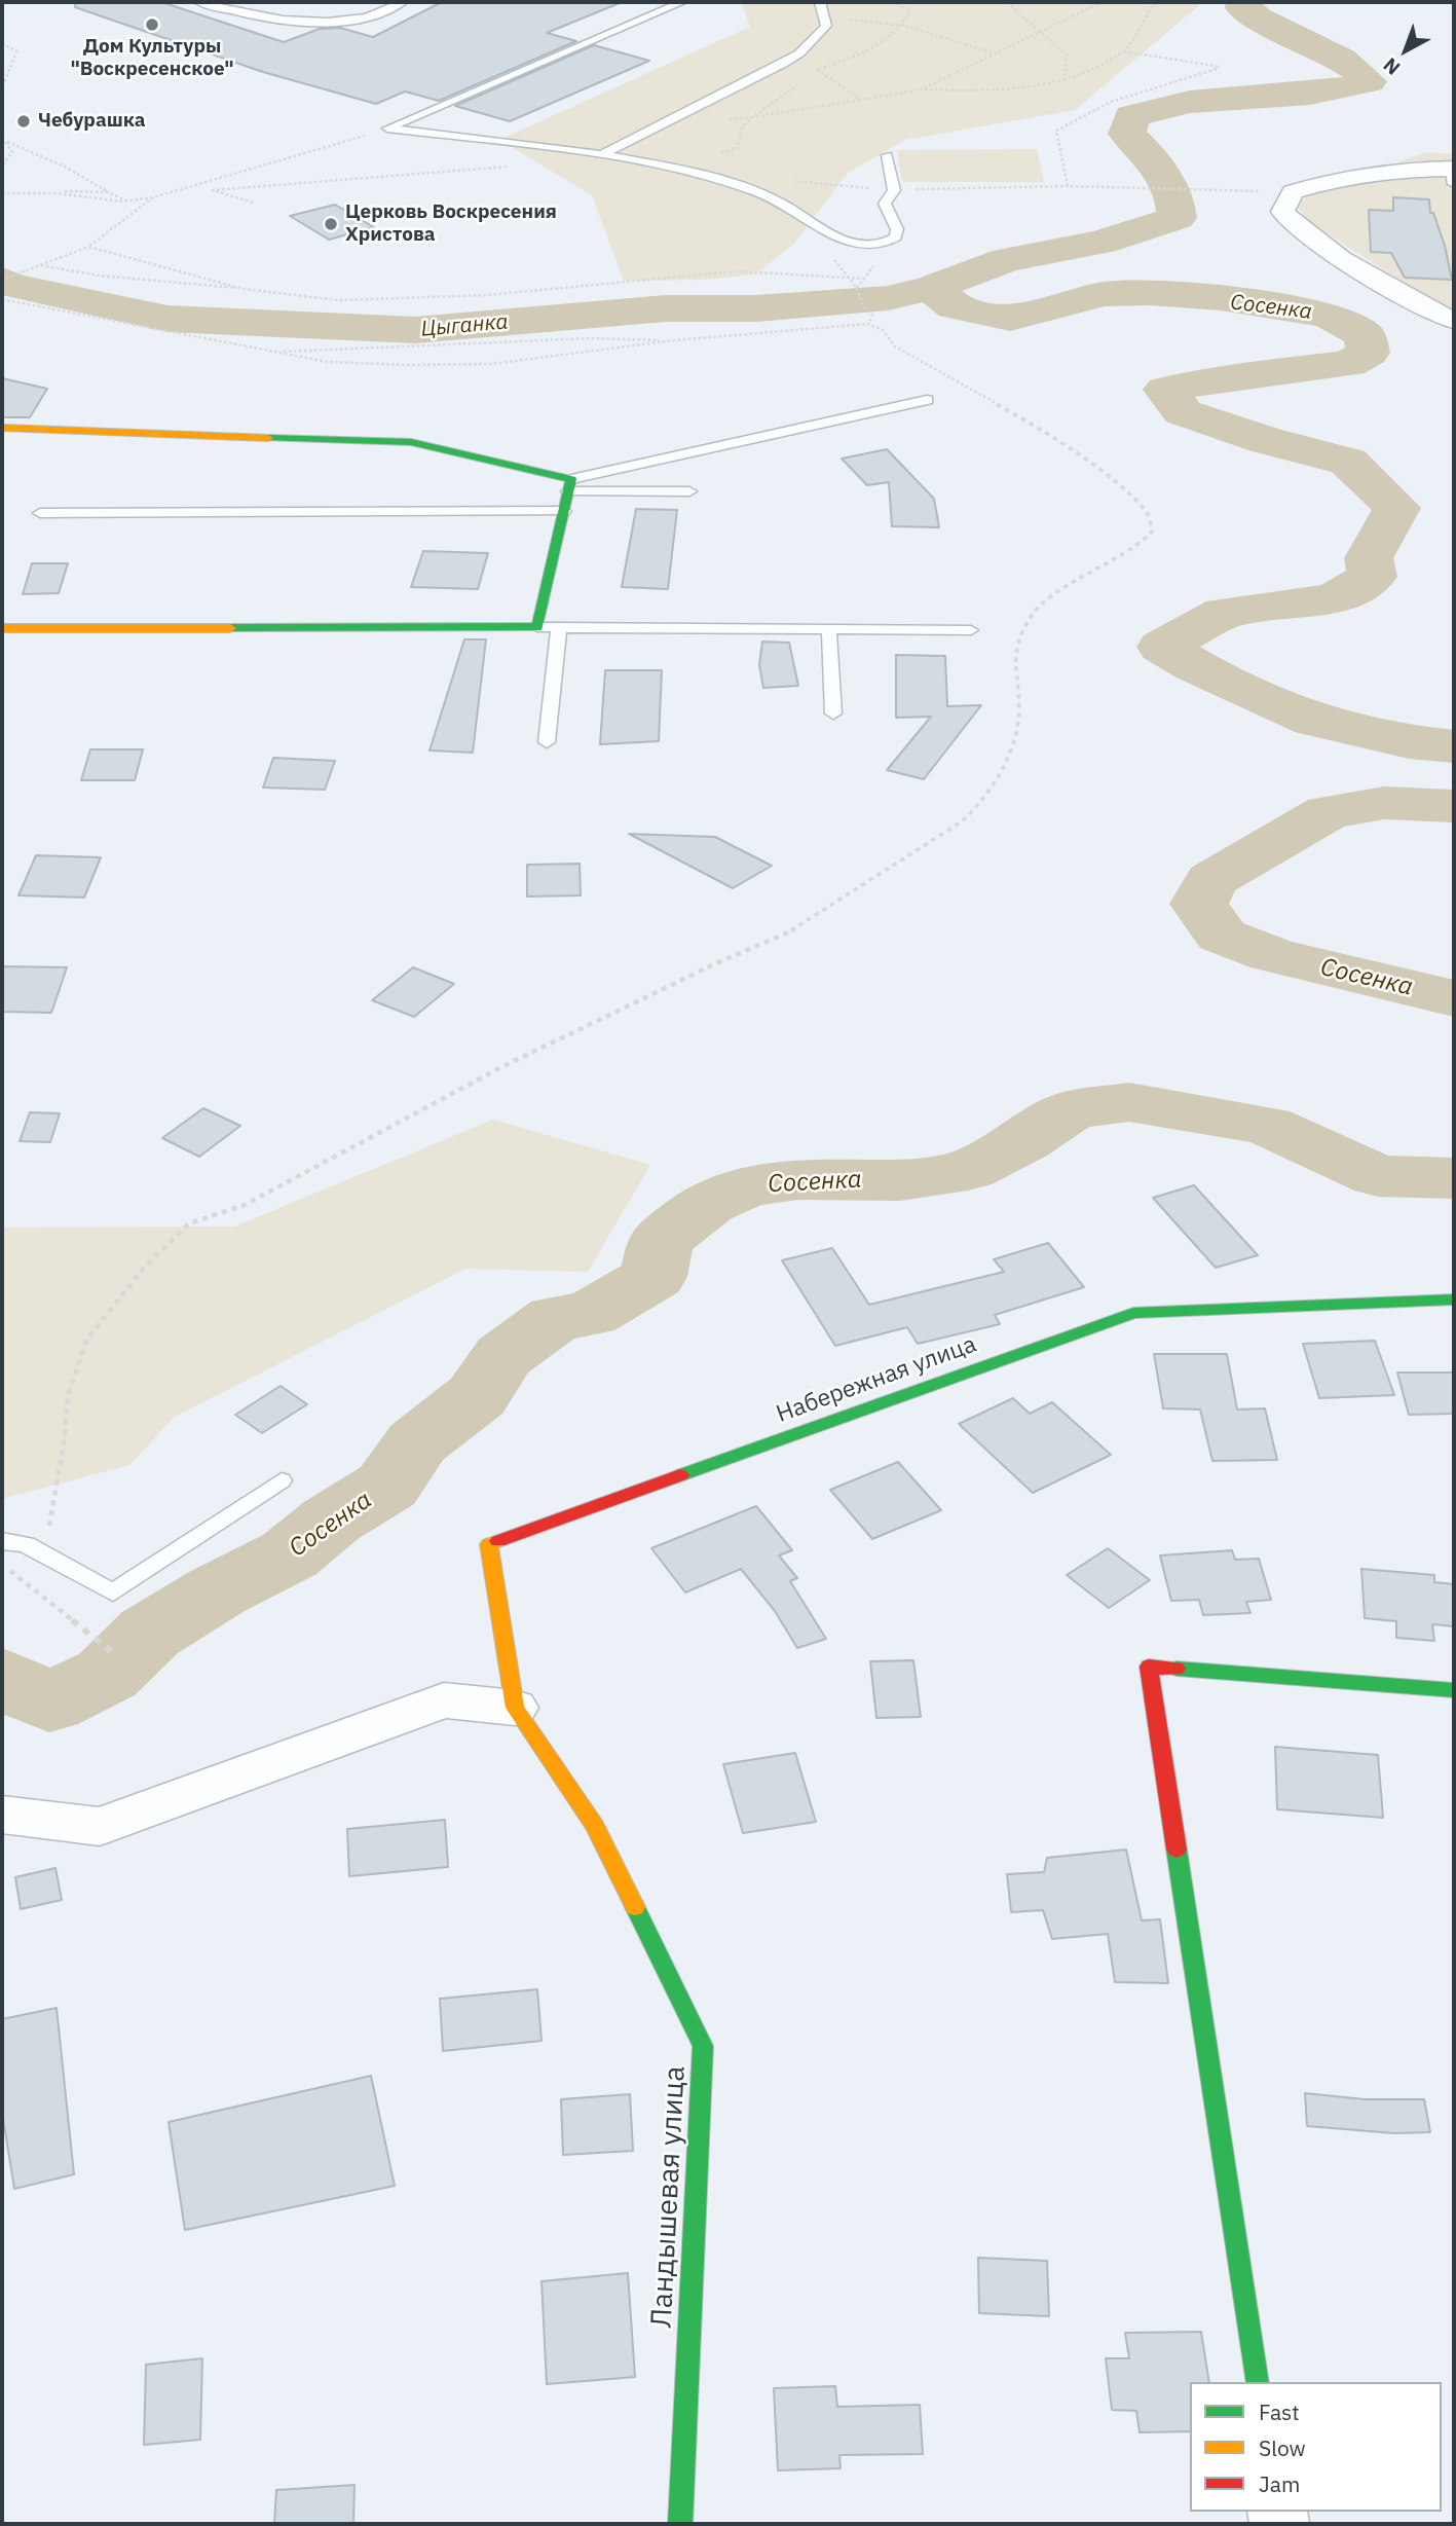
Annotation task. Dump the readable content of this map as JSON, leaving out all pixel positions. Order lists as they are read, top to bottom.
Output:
{
  "streets": {
    "street": ["Набережная улица", "Ландышевая улица"]
  },
  "crossings": [
    ["Набережная улица", "Ландышевая улица"]
  ],
  "water": ["Сосенка", "Цыганка"],
  "places": ["Дом Культуры \"Воскресенское\"", "Чебурашка", "Церковь Воскресения Христова"],
  "legend": ["Fast", "Slow", "Jam"],
  "north": "bottom left"
}
